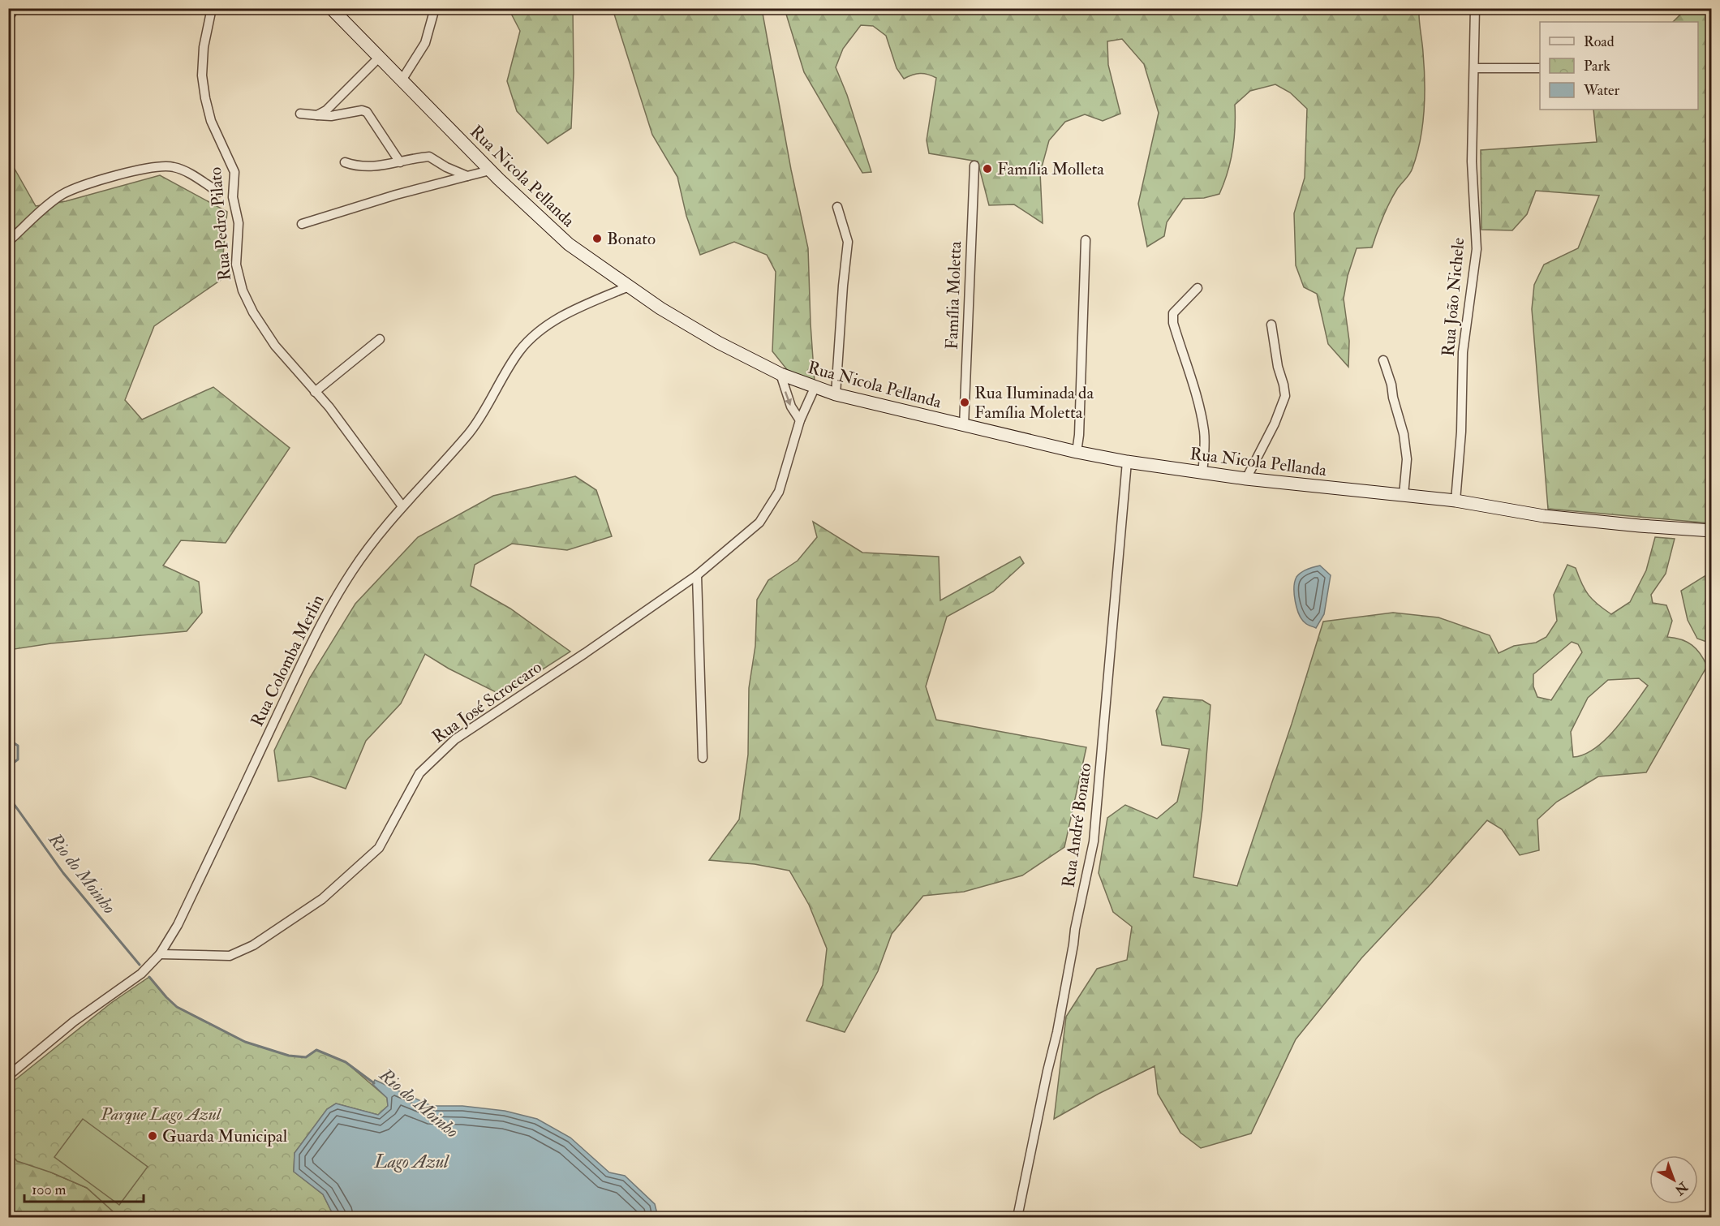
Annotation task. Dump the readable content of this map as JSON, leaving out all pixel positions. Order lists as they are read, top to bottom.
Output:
{
  "streets": {
    "main road": ["Rua Nicola Pellanda"],
    "street": [
      "Rua Pedro Pilato",
      "Família Moletta",
      "Rua João Nichele",
      "Rua Colomba Merlin",
      "Rua José Scroccaro",
      "Rua André Bonato"
    ]
  },
  "crossings": [
    ["Rua Nicola Pellanda", "Família Moletta"],
    ["Rua Nicola Pellanda", "Rua João Nichele"],
    ["Rua Nicola Pellanda", "Rua Colomba Merlin"],
    ["Rua Nicola Pellanda", "Rua José Scroccaro"],
    ["Rua Nicola Pellanda", "Rua André Bonato"],
    ["Rua Pedro Pilato", "Rua Colomba Merlin"],
    ["Rua Colomba Merlin", "Rua José Scroccaro"]
  ],
  "water": ["Rio do Moinho", "Lago Azul"],
  "parks": ["Parque Lago Azul"],
  "places": [
    "Família Molleta",
    "Bonato",
    "Rua Iluminada da Família Moletta",
    "Guarda Municipal"
  ],
  "legend": ["Road", "Park", "Water"],
  "scale_bar": "100 m",
  "north": "bottom right"
}
